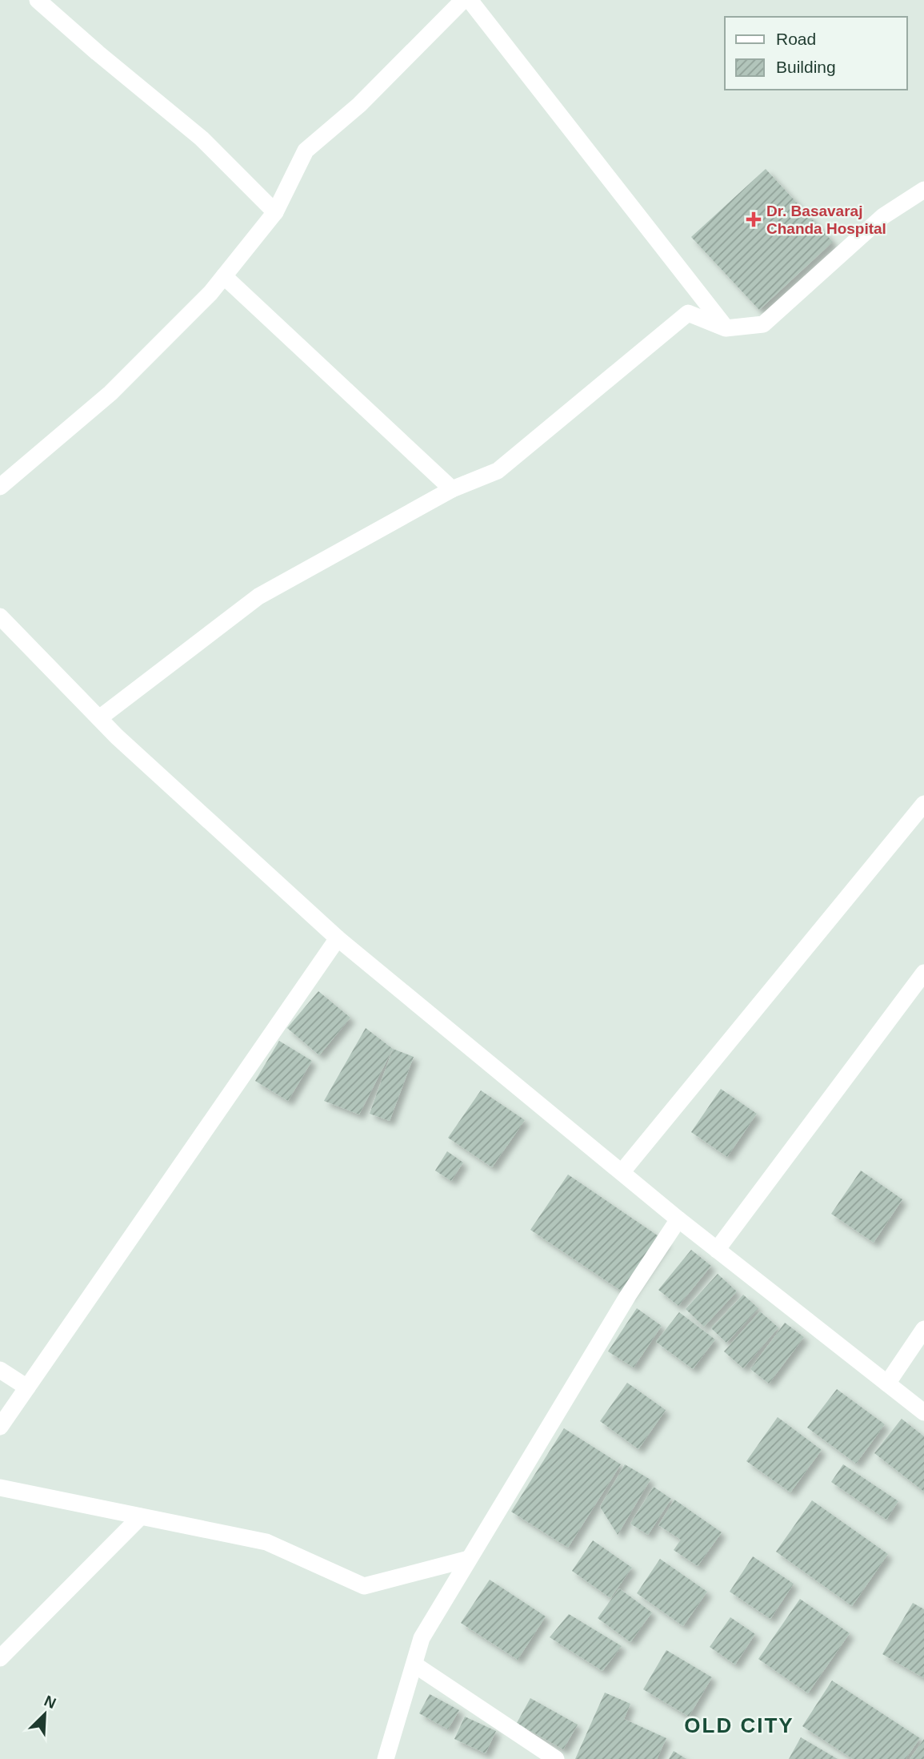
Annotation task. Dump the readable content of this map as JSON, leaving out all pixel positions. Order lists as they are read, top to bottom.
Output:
{
  "districts": ["OLD CITY"],
  "places": {
    "health": ["Dr. Basavaraj Chanda Hospital"]
  },
  "legend": ["Road", "Building"],
  "north": "top right"
}
